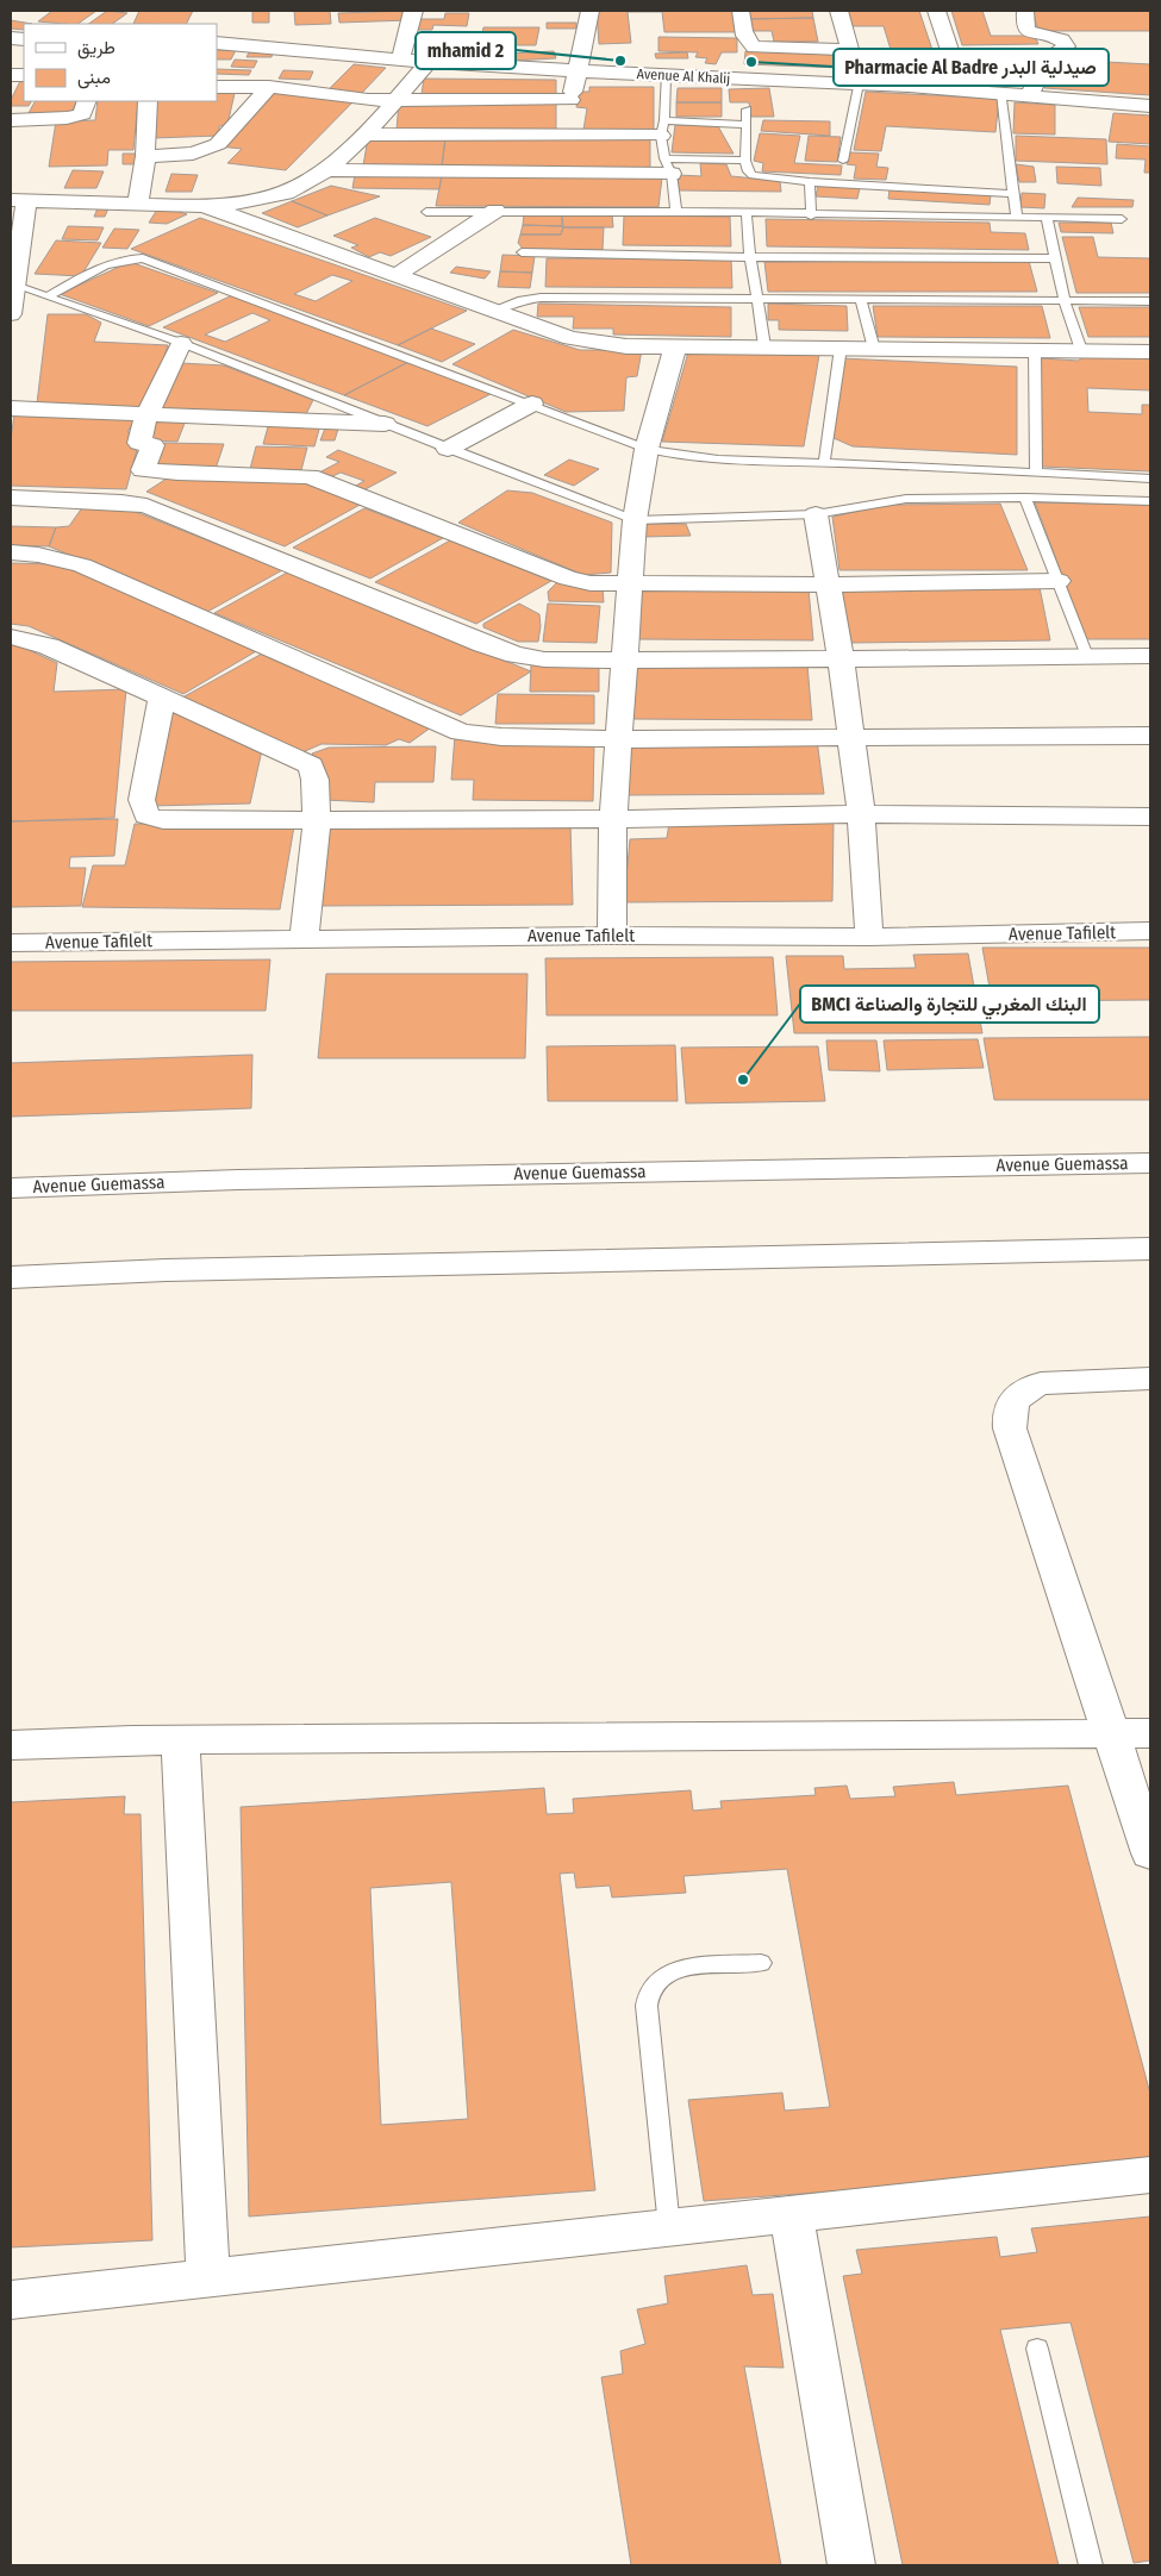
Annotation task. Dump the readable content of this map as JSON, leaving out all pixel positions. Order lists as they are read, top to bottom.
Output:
{
  "streets": {
    "street": ["Avenue Al Khalij", "Avenue Tafilelt", "Avenue Guemassa"]
  },
  "places": ["mhamid 2", "Pharmacie Al Badre صيدلية البدر", "BMCI البنك المغربي للتجارة والصناعة"],
  "legend": ["طريق", "مبنى"]
}
